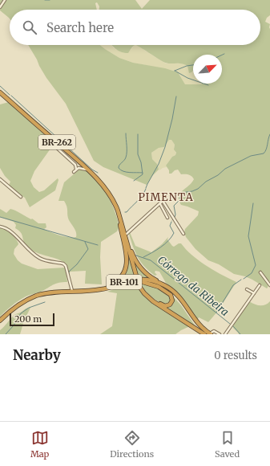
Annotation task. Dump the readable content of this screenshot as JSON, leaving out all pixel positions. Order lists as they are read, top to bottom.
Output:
{
  "streets": {
    "highway": ["BR-262", "BR-101"]
  },
  "crossings": [
    ["BR-262", "BR-101"]
  ],
  "districts": ["PIMENTA"],
  "water": ["Córrego da Ribeira"],
  "scale_bar": "200 m",
  "north": "top right",
  "page": {
    "search": "Search here",
    "scale": "200 m",
    "heading": ["Nearby", "0 results"],
    "nav": ["Map", "Directions", "Saved"]
  }
}
